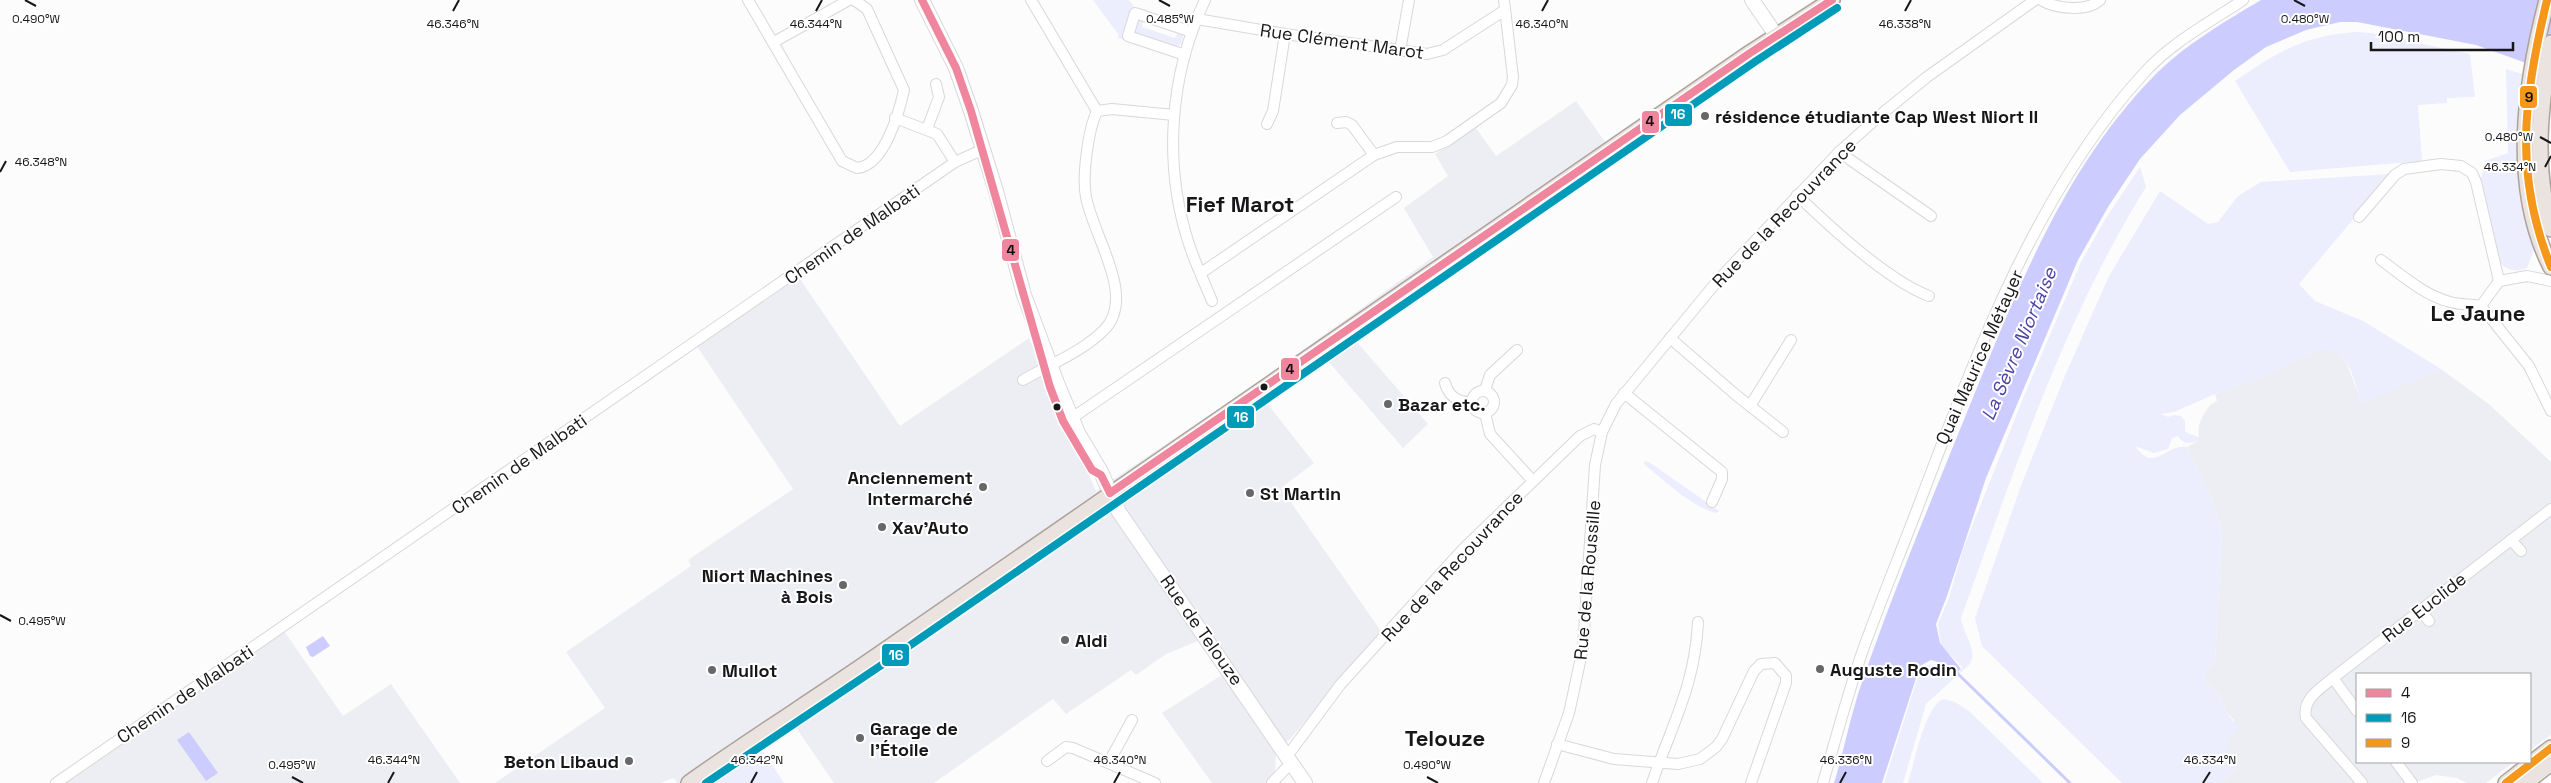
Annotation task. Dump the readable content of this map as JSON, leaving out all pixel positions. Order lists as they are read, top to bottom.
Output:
{
  "streets": {
    "street": [
      "Rue Clément Marot",
      "Rue de la Recouvrance",
      "Chemin de Malbati",
      "Quai Maurice Métayer",
      "Rue de la Roussille",
      "Rue Euclide",
      "Rue de Telouze"
    ]
  },
  "crossings": [
    ["Rue de la Recouvrance", "Rue de la Roussille"],
    ["Rue de la Recouvrance", "Rue de Telouze"],
    ["Chemin de Malbati", "Rue de Telouze"]
  ],
  "districts": ["Fief Marot", "Le Jaune", "Telouze"],
  "water": ["La Sèvre Niortaise"],
  "places": [
    "résidence étudiante Cap West Niort II",
    "Bazar etc.",
    "Anciennement Intermarché",
    "St Martin",
    "Xav'Auto",
    "Niort Machines à Bois",
    "Aldi",
    "Auguste Rodin",
    "Mullot",
    "Garage de l'Étoile",
    "Beton Libaud"
  ],
  "lines": ["transit line 4", "transit line 9", "transit line 16"],
  "legend": ["4", "16", "9"],
  "scale_bar": "100 m",
  "coordinates": [
    "0.490°W",
    "0.485°W",
    "0.480°W",
    "46.344°N",
    "46.338°N",
    "46.346°N",
    "46.340°N",
    "46.348°N",
    "46.334°N",
    "0.495°W",
    "46.342°N",
    "46.336°N"
  ]
}
